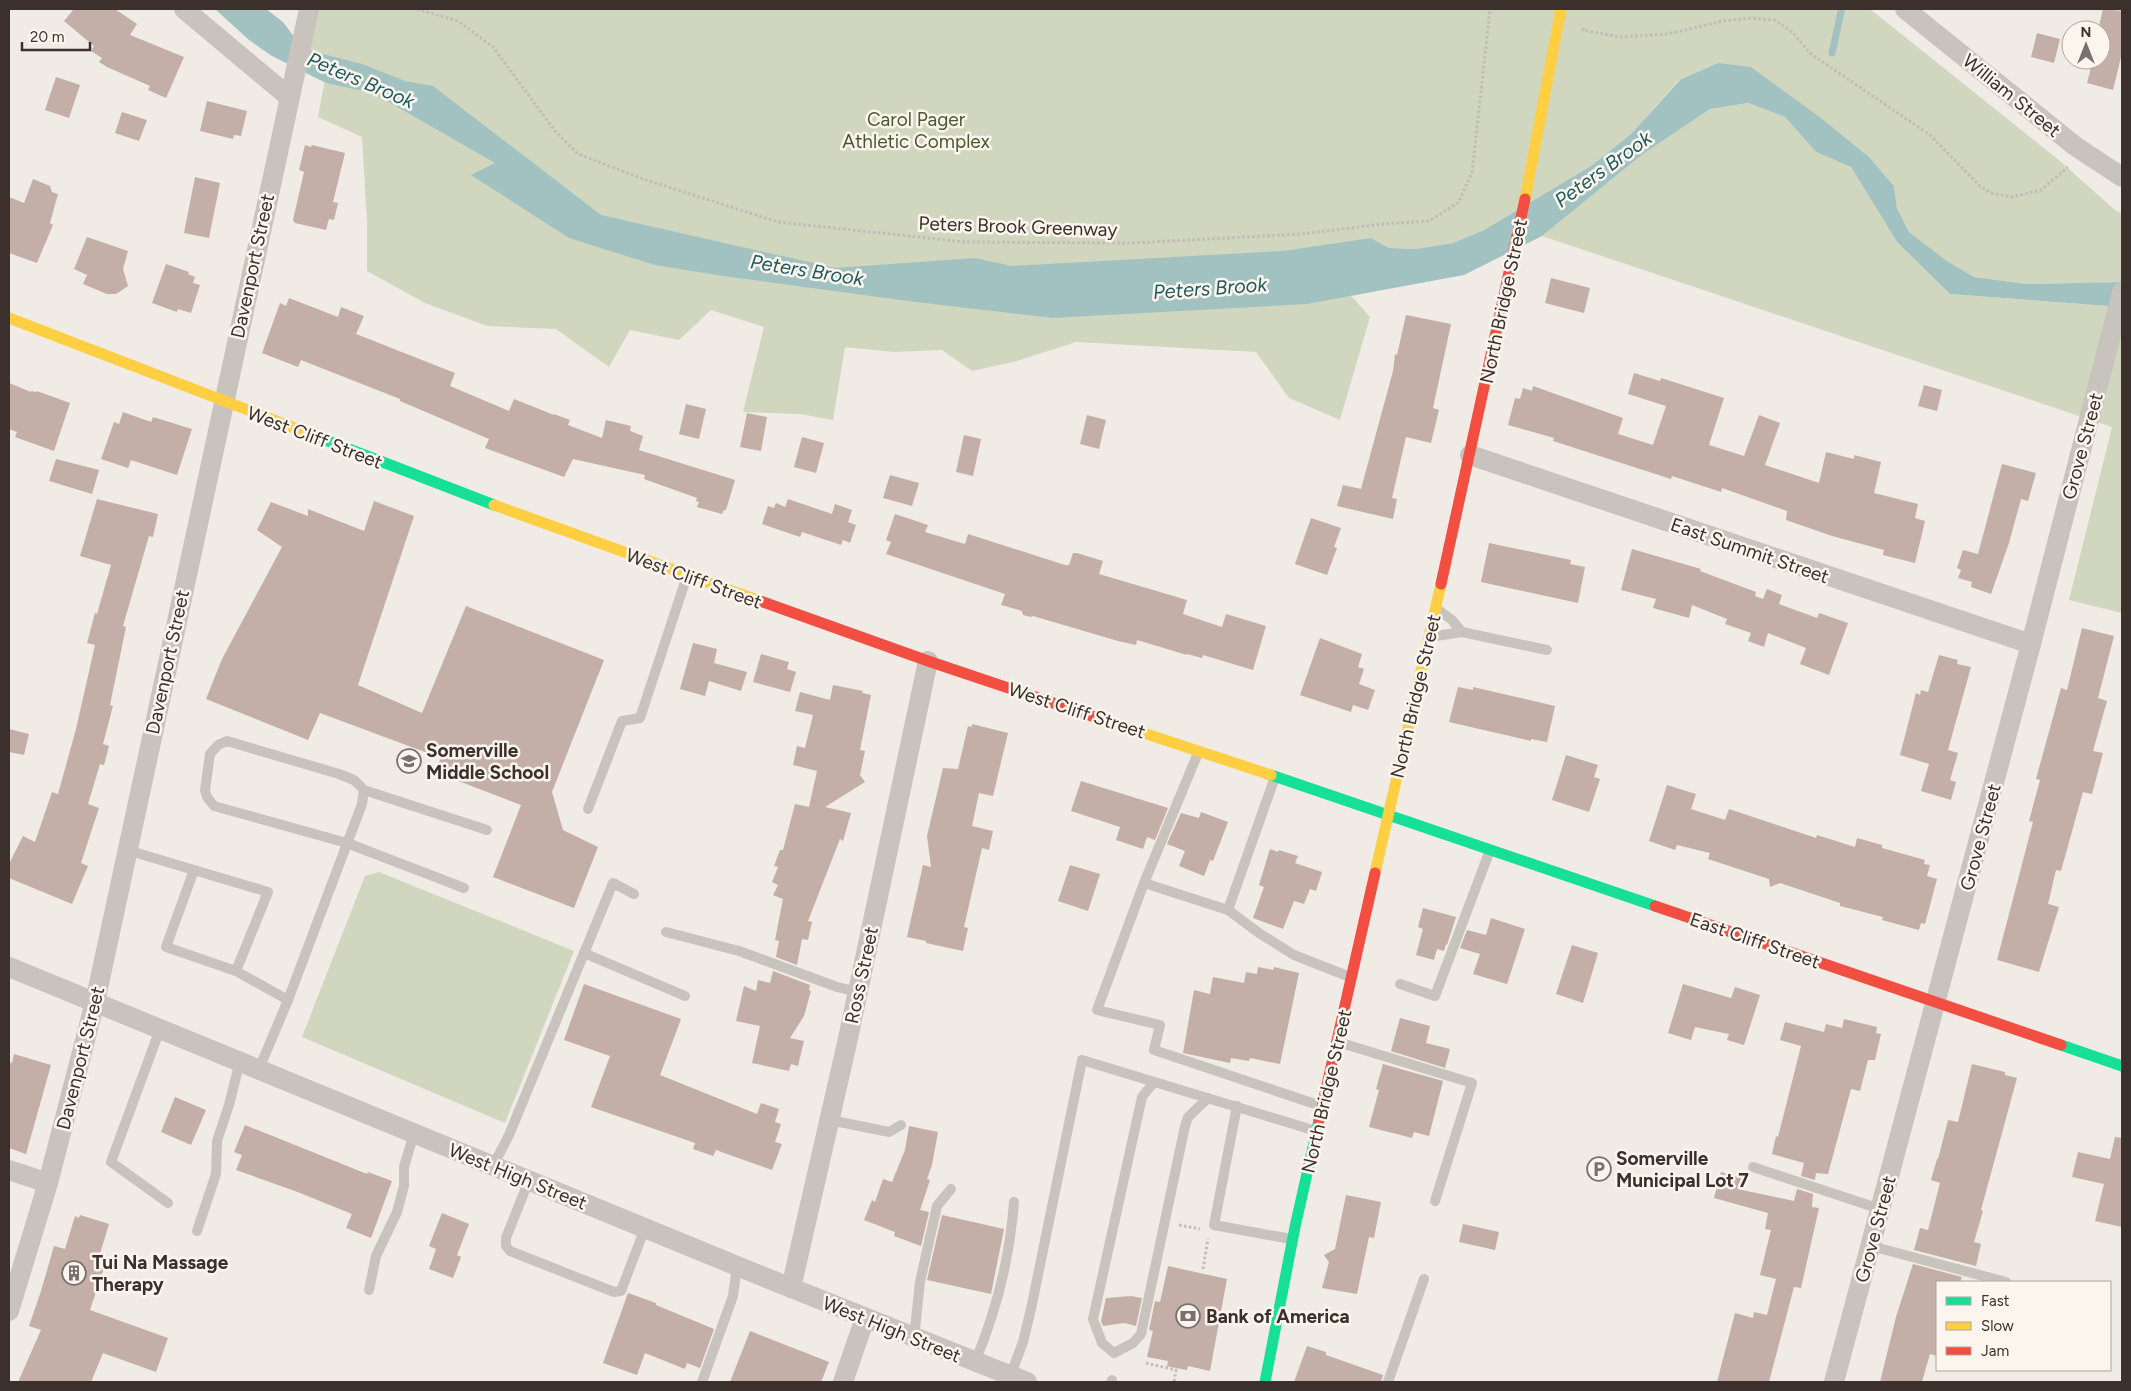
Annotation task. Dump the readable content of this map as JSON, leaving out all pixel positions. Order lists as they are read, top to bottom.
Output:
{
  "streets": {
    "street": [
      "William Street",
      "Davenport Street",
      "North Bridge Street",
      "West Cliff Street",
      "Grove Street",
      "East Summit Street",
      "East Cliff Street",
      "Ross Street",
      "West High Street"
    ],
    "path": ["Peters Brook Greenway"]
  },
  "crossings": [
    ["Davenport Street", "West Cliff Street"],
    ["Davenport Street", "West High Street"],
    ["North Bridge Street", "West Cliff Street"],
    ["North Bridge Street", "East Summit Street"],
    ["North Bridge Street", "East Cliff Street"],
    ["West Cliff Street", "East Cliff Street"],
    ["West Cliff Street", "Ross Street"],
    ["Grove Street", "East Summit Street"],
    ["Grove Street", "East Cliff Street"],
    ["Ross Street", "West High Street"]
  ],
  "water": ["Peters Brook"],
  "parks": ["Carol Pager Athletic Complex"],
  "places": {
    "school or university": ["Somerville Middle School"],
    "parking": ["Somerville Municipal Lot 7"],
    "building": ["Tui Na Massage Therapy"],
    "bank": ["Bank of America"]
  },
  "legend": ["Fast", "Slow", "Jam"],
  "scale_bar": "20 m",
  "north": "top"
}
